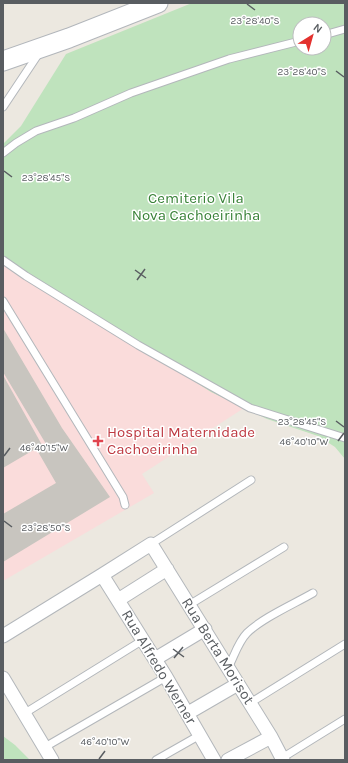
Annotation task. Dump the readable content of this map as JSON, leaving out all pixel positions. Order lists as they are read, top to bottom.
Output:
{
  "streets": {
    "street": ["Rua Berta Morisot", "Rua Alfredo Werner"]
  },
  "parks": ["Cemiterio Vila Nova Cachoeirinha"],
  "places": {
    "health": ["Hospital Maternidade Cachoeirinha"]
  },
  "north": "top right",
  "coordinates": [
    "23°28'40\"S",
    "23°28'45\"S",
    "46°40'10\"W",
    "46°40'15\"W",
    "23°28'50\"S"
  ]
}
